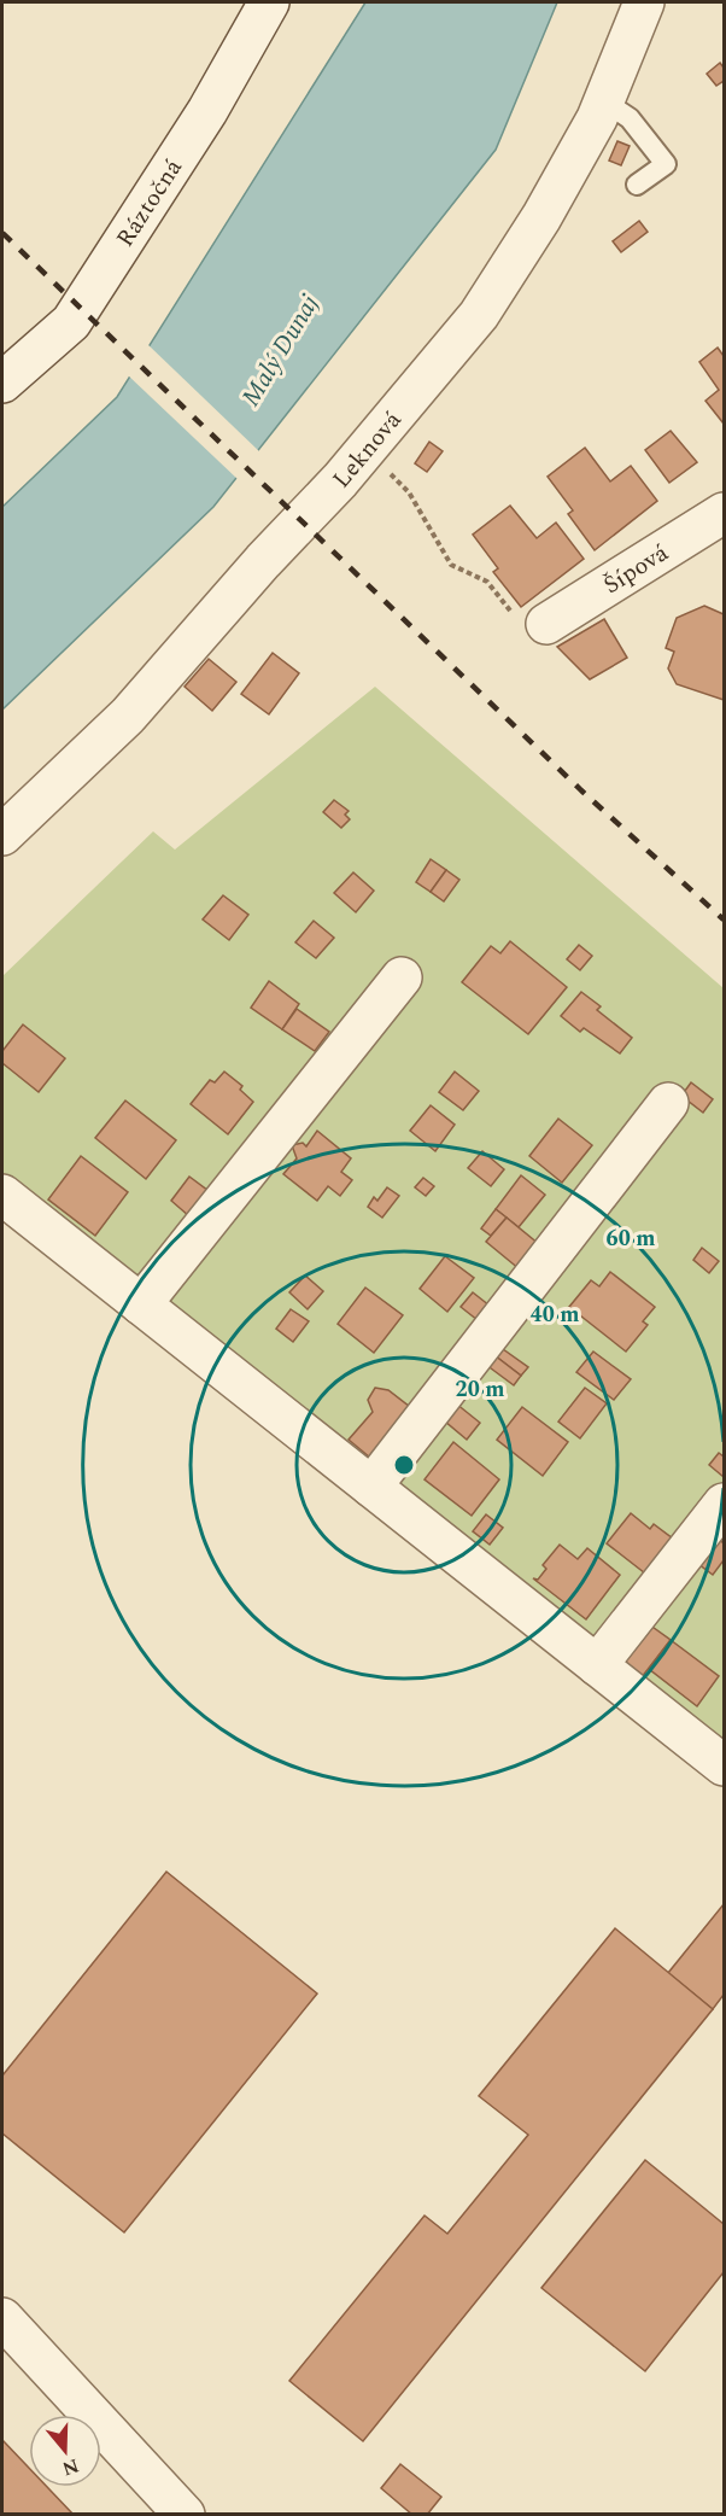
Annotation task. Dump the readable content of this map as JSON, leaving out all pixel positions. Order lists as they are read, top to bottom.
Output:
{
  "streets": {
    "street": ["Ráztočná", "Leknová", "Šípová"]
  },
  "water": ["Malý Dunaj"],
  "north": "bottom",
  "rings": ["60 m", "40 m", "20 m"]
}
